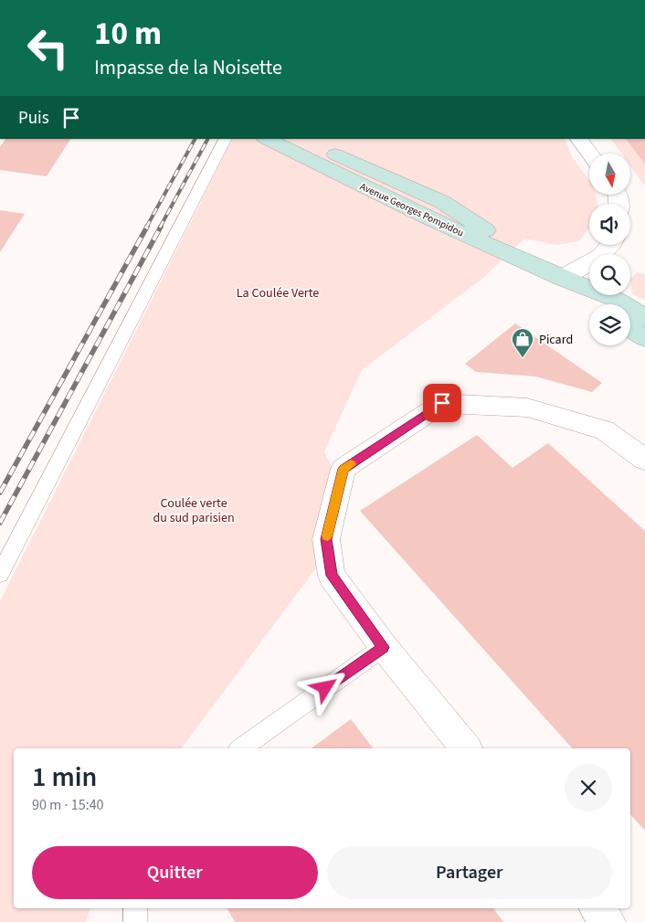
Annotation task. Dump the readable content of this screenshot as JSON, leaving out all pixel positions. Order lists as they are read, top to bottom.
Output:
{
  "streets": {
    "main road": ["Avenue Georges Pompidou"]
  },
  "parks": ["La Coulée Verte", "Coulée verte du sud parisien"],
  "places": {
    "shop": ["Picard"]
  },
  "north": "bottom",
  "page": {
    "turn": ["10 m", "Impasse de la Noisette"],
    "then": "Puis",
    "heading": ["1 min", "90 m · 15:40"],
    "buttons": ["Quitter", "Partager"]
  }
}
